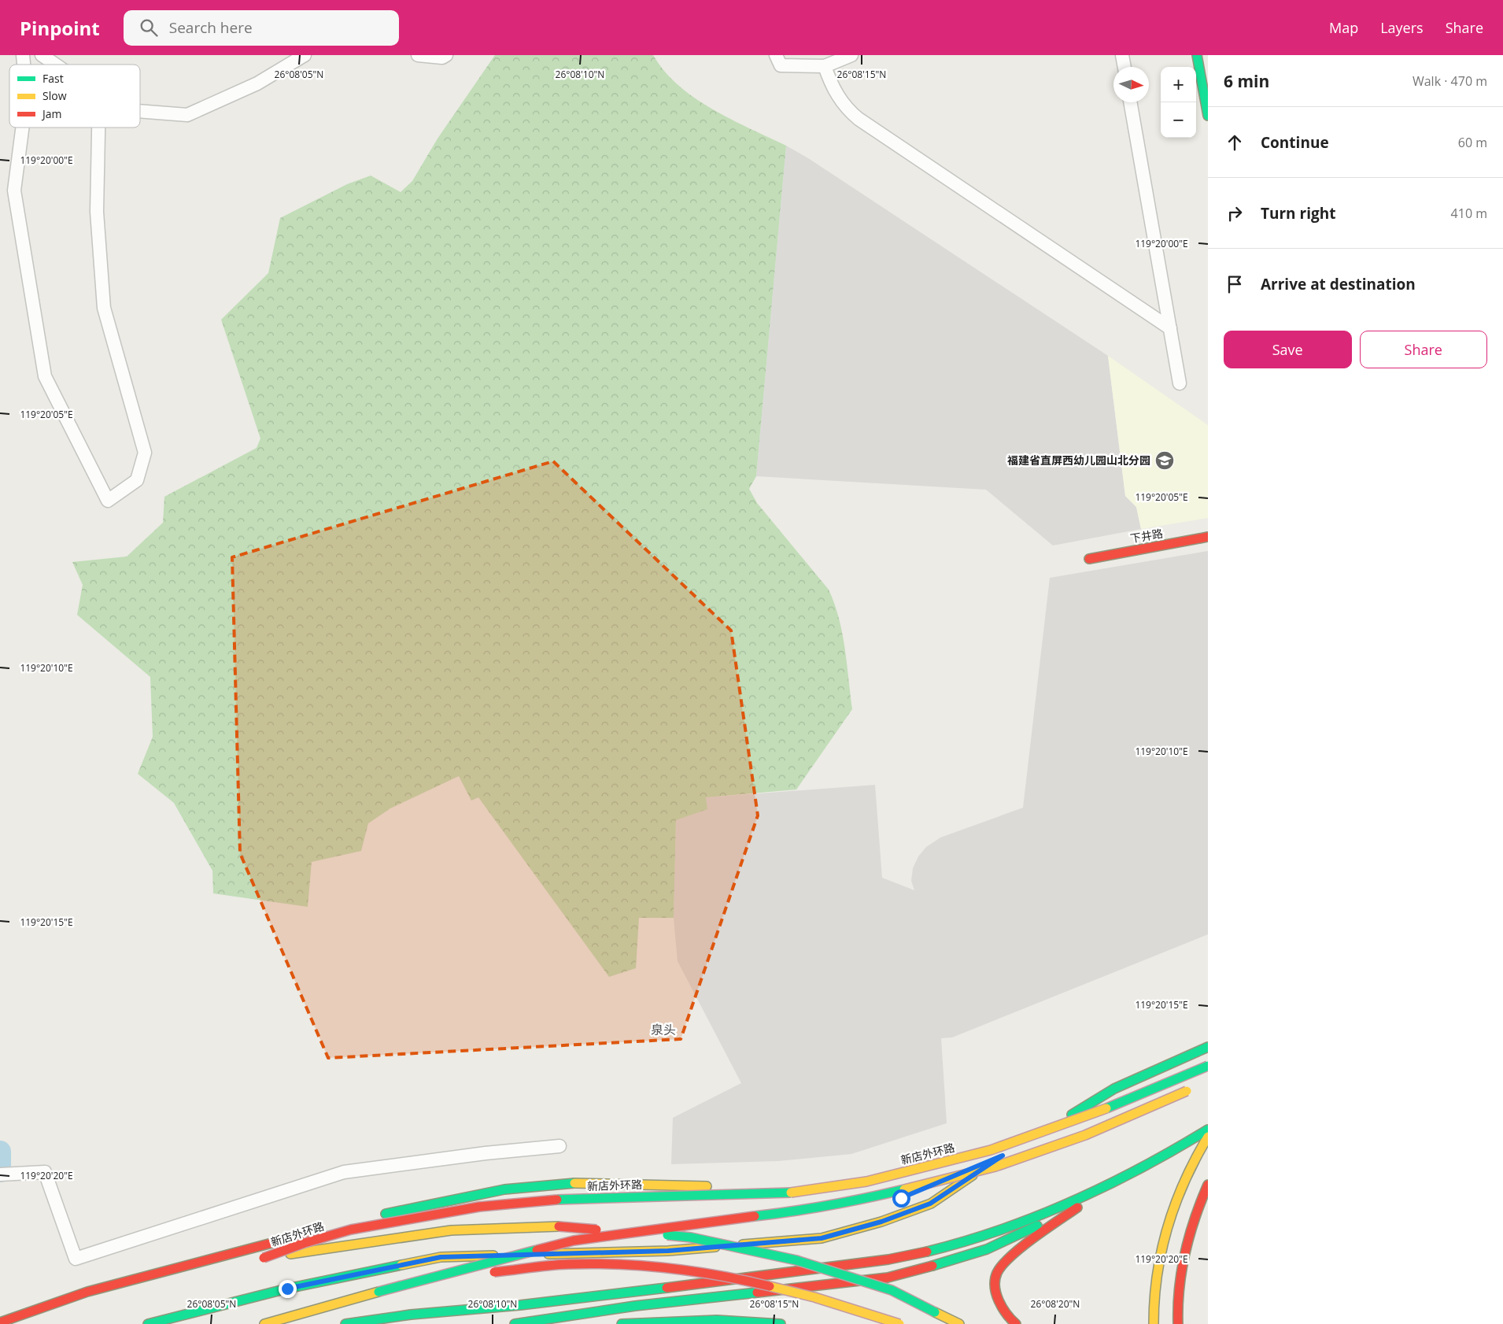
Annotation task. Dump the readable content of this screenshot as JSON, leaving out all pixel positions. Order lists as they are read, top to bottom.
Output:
{
  "streets": {
    "main road": ["下井路", "新店外环路"]
  },
  "districts": ["泉头"],
  "places": {
    "school or university": ["福建省直屏西幼儿园山北分园"]
  },
  "legend": ["Fast", "Slow", "Jam"],
  "north": "right",
  "page": {
    "header": "Pinpoint",
    "search": "Search here",
    "nav": ["Map", "Layers", "Share"],
    "heading": ["6 min", "Walk · 470 m"],
    "map_buttons": ["+", "−"],
    "list": [
      ["Continue", "60 m"],
      ["Turn right", "410 m"],
      "Arrive at destination"
    ],
    "buttons": ["Save", "Share"]
  },
  "coordinates": [
    "26°08'05\"N",
    "26°08'10\"N",
    "26°08'15\"N",
    "119°20'00\"E",
    "119°20'05\"E",
    "119°20'10\"E",
    "119°20'15\"E",
    "119°20'20\"E",
    "26°08'20\"N"
  ]
}
